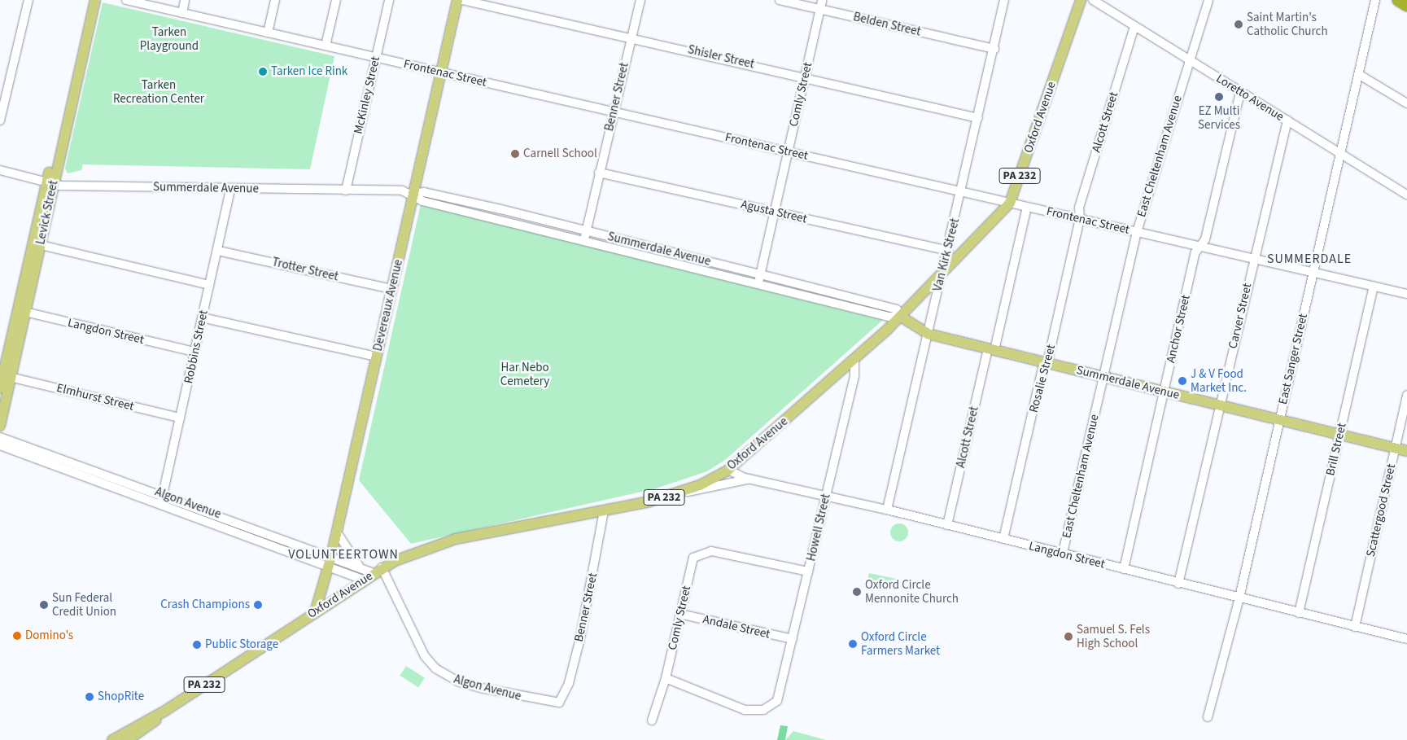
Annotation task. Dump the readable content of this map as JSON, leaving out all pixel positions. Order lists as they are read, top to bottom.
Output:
{
  "streets": {
    "main road": [
      "Oxford Avenue",
      "PA 232",
      "Summerdale Avenue",
      "Levick Street",
      "Devereaux Avenue"
    ],
    "street": [
      "Belden Street",
      "Shisler Street",
      "Frontenac Street",
      "Comly Street",
      "McKinley Street",
      "Benner Street",
      "Loretto Avenue",
      "Alcott Street",
      "East Cheltenham Avenue",
      "Agusta Street",
      "Van Kirk Street",
      "Trotter Street",
      "Carver Street",
      "Anchor Street",
      "Langdon Street",
      "Robbins Street",
      "East Sanger Street",
      "Rosalie Street",
      "Elmhurst Street",
      "Brill Street",
      "Algon Avenue",
      "Scattergood Street",
      "Howell Street",
      "Andale Street"
    ]
  },
  "crossings": [
    ["Belden Street", "Comly Street"],
    ["Belden Street", "Van Kirk Street"],
    ["Shisler Street", "Comly Street"],
    ["Shisler Street", "Benner Street"],
    ["Shisler Street", "Van Kirk Street"],
    ["Frontenac Street", "Comly Street"],
    ["Frontenac Street", "McKinley Street"],
    ["Frontenac Street", "Benner Street"],
    ["Frontenac Street", "Oxford Avenue"],
    ["Frontenac Street", "Alcott Street"],
    ["Frontenac Street", "East Cheltenham Avenue"],
    ["Frontenac Street", "Van Kirk Street"],
    ["Frontenac Street", "Devereaux Avenue"],
    ["Frontenac Street", "Carver Street"],
    ["Frontenac Street", "Anchor Street"],
    ["Frontenac Street", "East Sanger Street"],
    ["Frontenac Street", "Rosalie Street"],
    ["Frontenac Street", "Brill Street"],
    ["Comly Street", "Summerdale Avenue"],
    ["Comly Street", "Agusta Street"],
    ["Comly Street", "Howell Street"],
    ["Comly Street", "Andale Street"],
    ["McKinley Street", "Summerdale Avenue"],
    ["Benner Street", "Oxford Avenue"],
    ["Benner Street", "Summerdale Avenue"],
    ["Benner Street", "Agusta Street"],
    ["Benner Street", "Algon Avenue"],
    ["Loretto Avenue", "Alcott Street"],
    ["Loretto Avenue", "East Cheltenham Avenue"],
    ["Loretto Avenue", "Carver Street"],
    ["Loretto Avenue", "Anchor Street"],
    ["Loretto Avenue", "East Sanger Street"],
    ["Oxford Avenue", "Summerdale Avenue"],
    ["Oxford Avenue", "Van Kirk Street"],
    ["Oxford Avenue", "Devereaux Avenue"],
    ["Oxford Avenue", "Langdon Street"],
    ["Oxford Avenue", "Algon Avenue"],
    ["Oxford Avenue", "Howell Street"],
    ["Alcott Street", "Summerdale Avenue"],
    ["Alcott Street", "Langdon Street"],
    ["Alcott Street", "Rosalie Street"],
    ["East Cheltenham Avenue", "Summerdale Avenue"],
    ["East Cheltenham Avenue", "Langdon Street"],
    ["Summerdale Avenue", "Levick Street"],
    ["Summerdale Avenue", "Van Kirk Street"],
    ["Summerdale Avenue", "Devereaux Avenue"],
    ["Summerdale Avenue", "Carver Street"],
    ["Summerdale Avenue", "Anchor Street"],
    ["Summerdale Avenue", "Robbins Street"],
    ["Summerdale Avenue", "East Sanger Street"],
    ["Summerdale Avenue", "Rosalie Street"],
    ["Summerdale Avenue", "Brill Street"],
    ["Summerdale Avenue", "Scattergood Street"],
    ["Agusta Street", "Van Kirk Street"],
    ["Levick Street", "Langdon Street"],
    ["Levick Street", "Elmhurst Street"],
    ["Van Kirk Street", "Langdon Street"],
    ["Trotter Street", "Devereaux Avenue"],
    ["Trotter Street", "Robbins Street"],
    ["Devereaux Avenue", "Algon Avenue"],
    ["Carver Street", "Langdon Street"],
    ["Anchor Street", "Langdon Street"],
    ["Langdon Street", "Robbins Street"],
    ["Langdon Street", "East Sanger Street"],
    ["Langdon Street", "Rosalie Street"],
    ["Langdon Street", "Brill Street"],
    ["Langdon Street", "Scattergood Street"],
    ["Langdon Street", "Howell Street"],
    ["Robbins Street", "Elmhurst Street"],
    ["Robbins Street", "Algon Avenue"],
    ["Howell Street", "Andale Street"]
  ],
  "districts": ["SUMMERDALE", "VOLUNTEERTOWN"],
  "parks": ["Tarken Playground", "Tarken Recreation Center", "Har Nebo Cemetery"],
  "places": [
    "Saint Martin's Catholic Church",
    "Tarken Ice Rink",
    "EZ Multi Services",
    "Carnell School",
    "J & V Food Market Inc.",
    "Oxford Circle Mennonite Church",
    "Sun Federal Credit Union",
    "Crash Champions",
    "Domino's",
    "Samuel S. Fels High School",
    "Oxford Circle Farmers Market",
    "Public Storage",
    "ShopRite"
  ]
}
